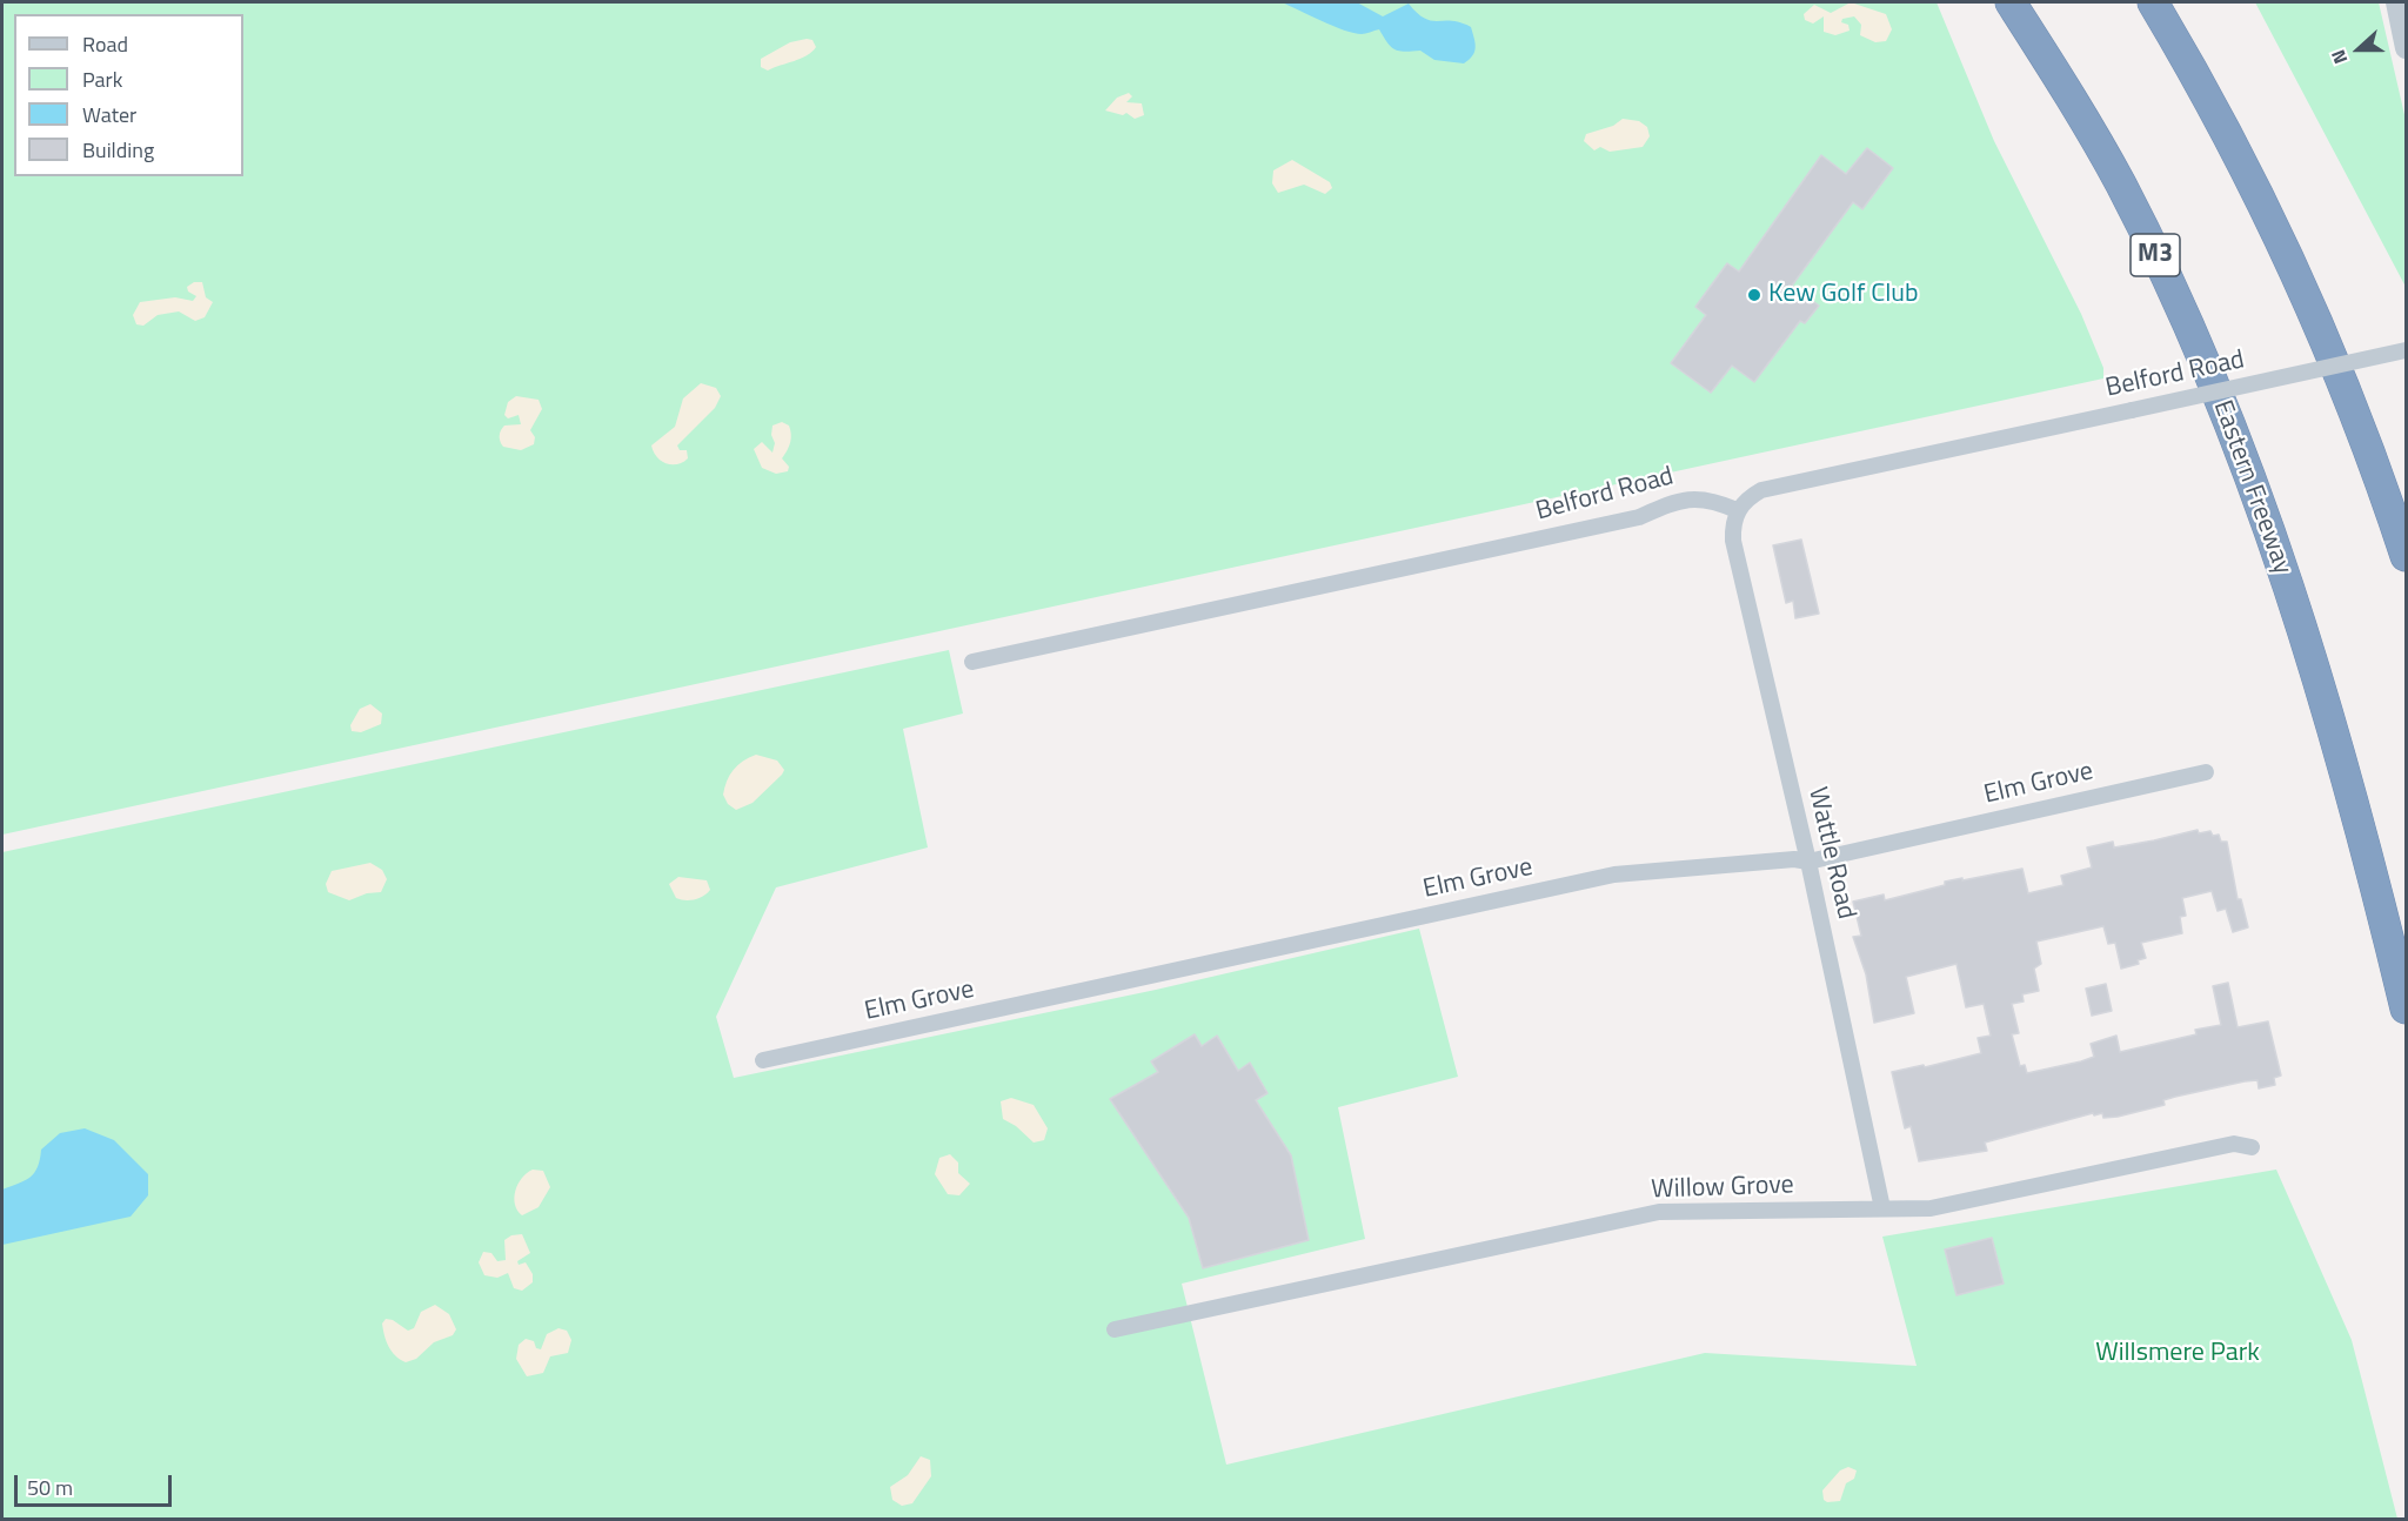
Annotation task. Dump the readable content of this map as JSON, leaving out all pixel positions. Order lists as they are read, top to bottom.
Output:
{
  "streets": {
    "highway": ["M3", "Eastern Freeway"],
    "street": [
      "Belford Road",
      "Elm Grove",
      "Wattle Road",
      "Willow Grove"
    ]
  },
  "crossings": [
    ["Belford Road", "Wattle Road"],
    ["Elm Grove", "Wattle Road"],
    ["Wattle Road", "Willow Grove"]
  ],
  "parks": ["Willsmere Park"],
  "places": ["Kew Golf Club"],
  "legend": [
    "Road",
    "Park",
    "Water",
    "Building"
  ],
  "scale_bar": "50 m",
  "north": "left"
}
